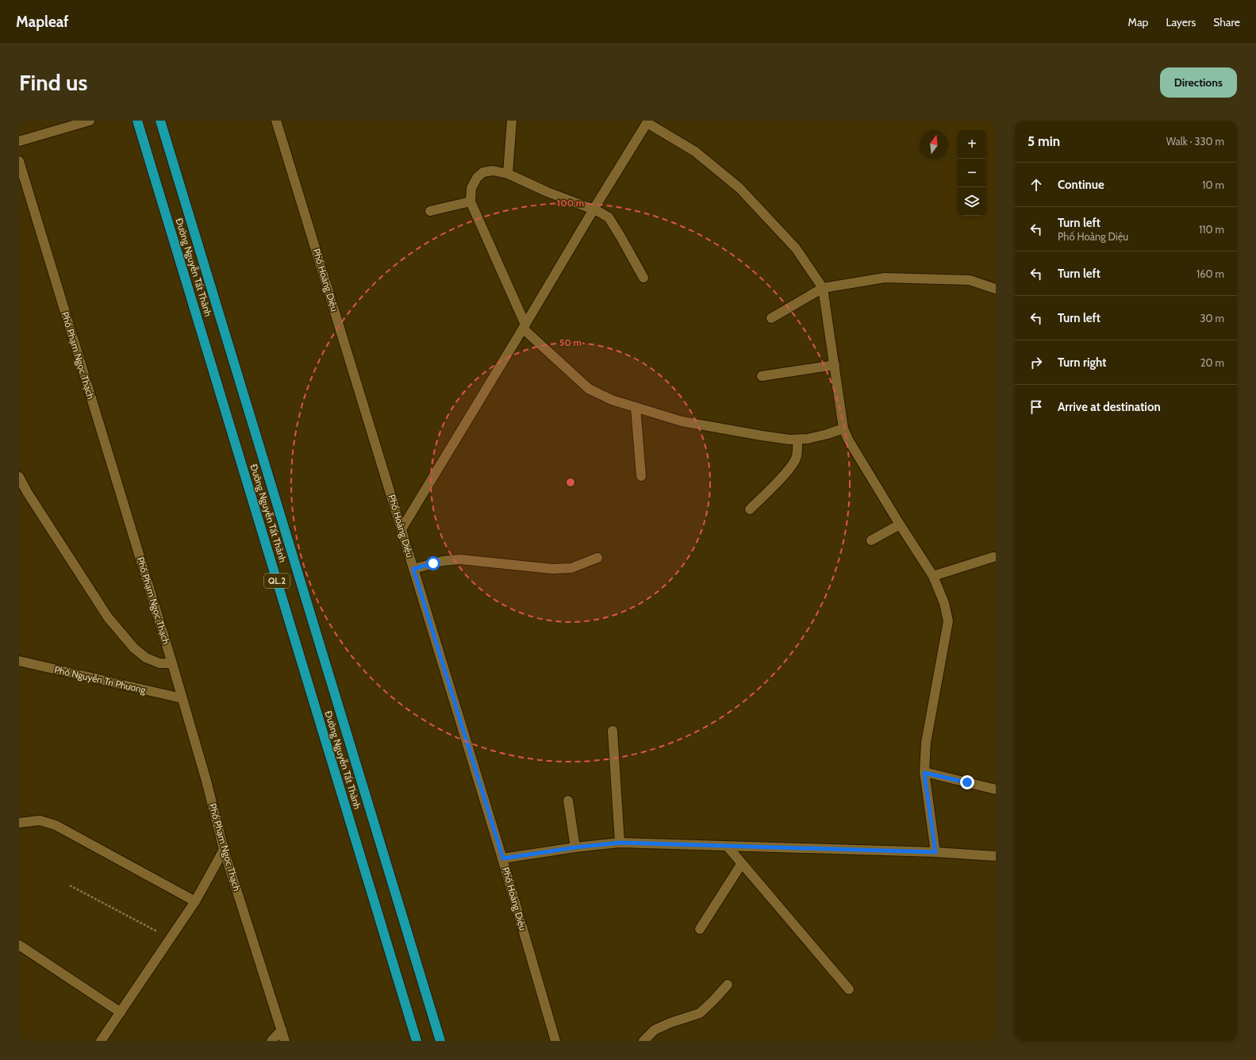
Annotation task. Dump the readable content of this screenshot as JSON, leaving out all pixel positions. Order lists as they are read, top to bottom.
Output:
{
  "streets": {
    "highway": ["Đường Nguyễn Tất Thành", "QL.2"],
    "street": ["Phố Hoàng Diệu", "Phố Phạm Ngọc Thạch", "Phố Nguyễn Tri Phương"]
  },
  "crossings": [
    ["Phố Phạm Ngọc Thạch", "Phố Nguyễn Tri Phương"]
  ],
  "north": "top",
  "page": {
    "header": "Mapleaf",
    "nav": ["Map", "Layers", "Share"],
    "buttons": "Directions",
    "title": "Find us",
    "heading": ["5 min", "Walk · 330 m"],
    "map_buttons": ["+", "−"],
    "list": [
      ["Continue", "10 m"],
      ["Turn left", "Phố Hoàng Diệu", "110 m"],
      ["Turn left", "160 m"],
      ["Turn left", "30 m"],
      ["Turn right", "20 m"],
      "Arrive at destination"
    ]
  },
  "rings": ["100 m", "50 m"]
}
